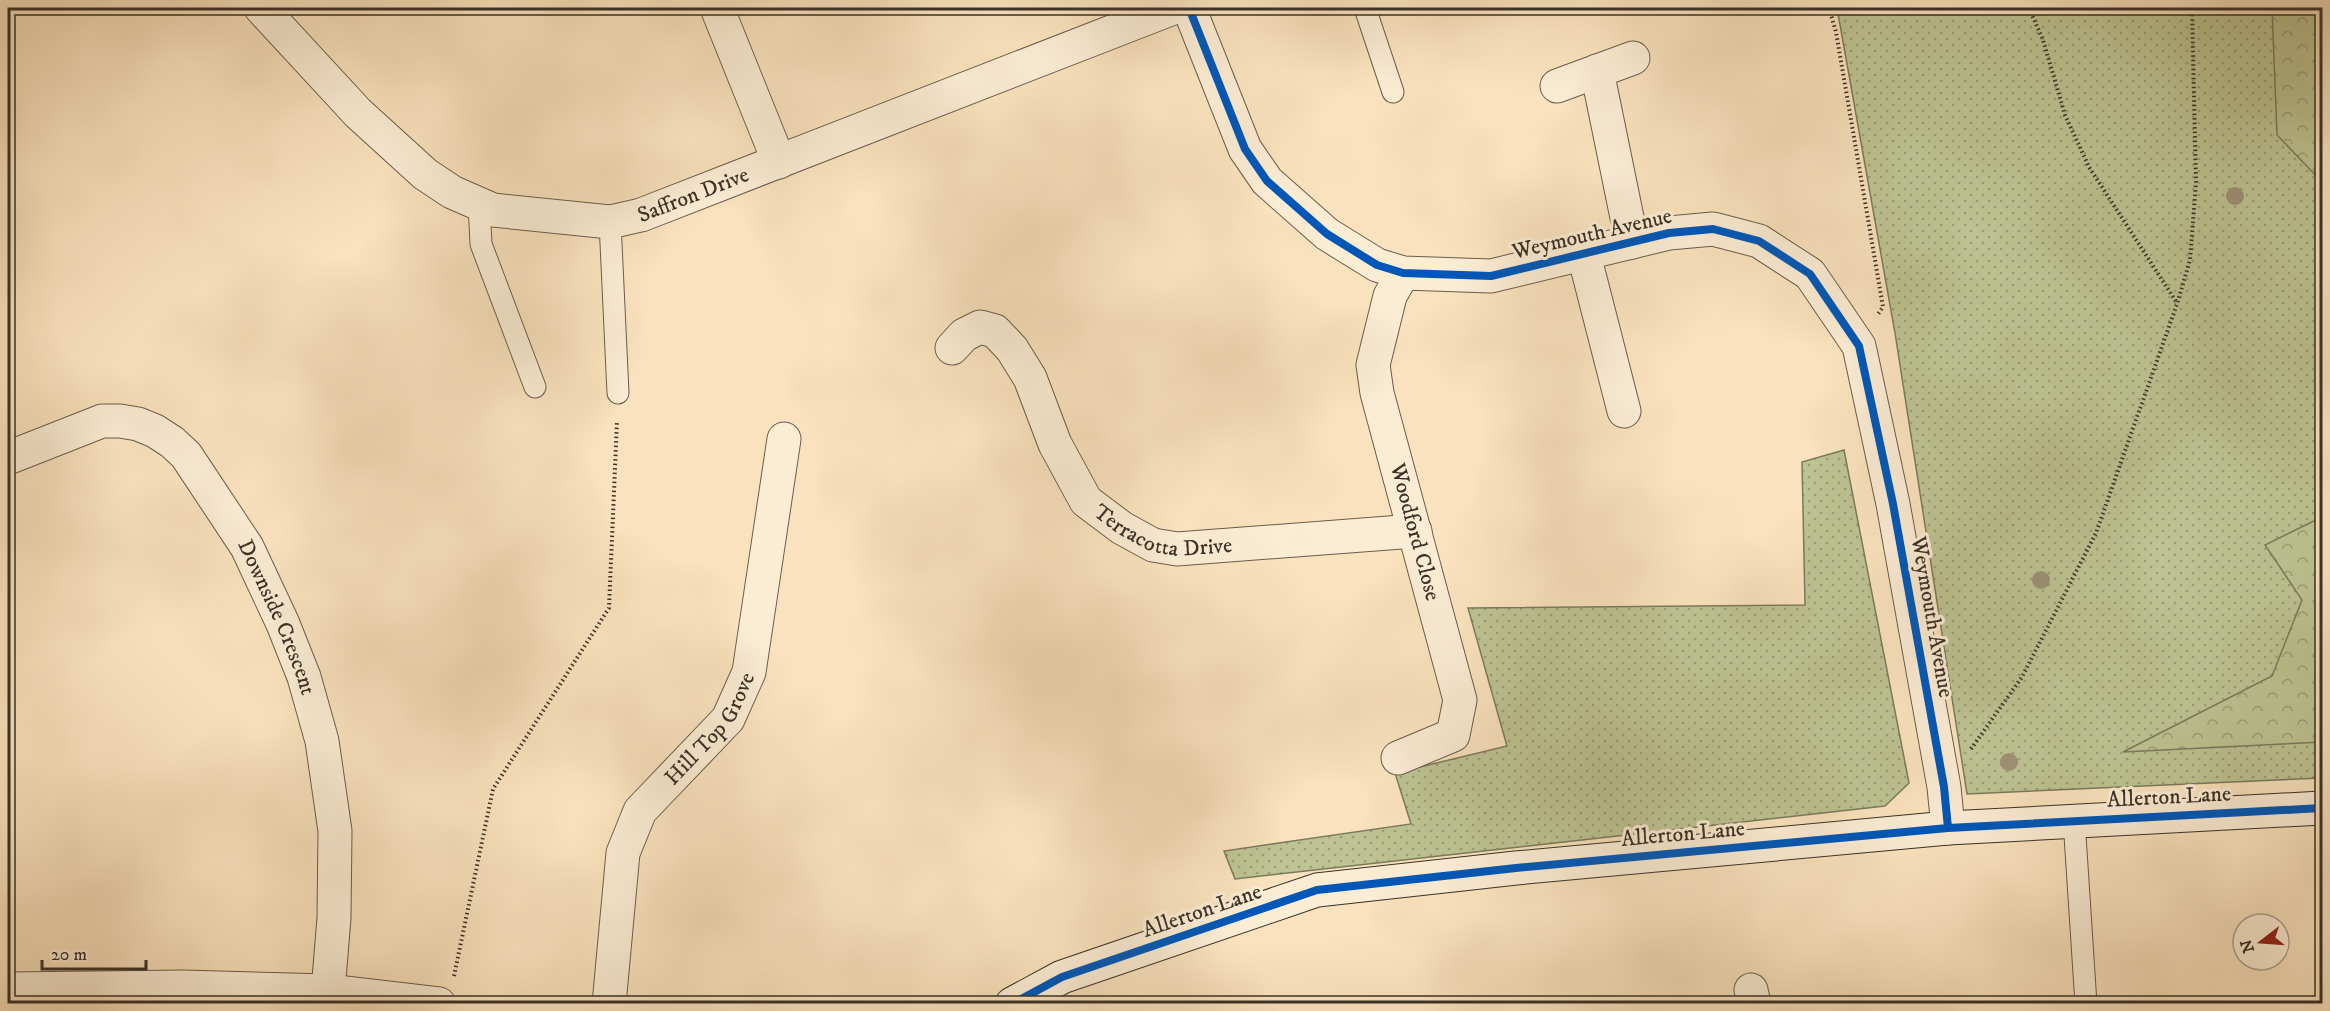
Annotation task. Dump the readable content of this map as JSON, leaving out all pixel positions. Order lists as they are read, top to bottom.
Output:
{
  "streets": {
    "street": [
      "Saffron Drive",
      "Weymouth Avenue",
      "Terracotta Drive",
      "Woodford Close",
      "Downside Crescent",
      "Hill Top Grove",
      "Allerton Lane"
    ]
  },
  "crossings": [
    ["Weymouth Avenue", "Woodford Close"],
    ["Weymouth Avenue", "Allerton Lane"],
    ["Terracotta Drive", "Woodford Close"]
  ],
  "scale_bar": "20 m",
  "north": "left"
}
